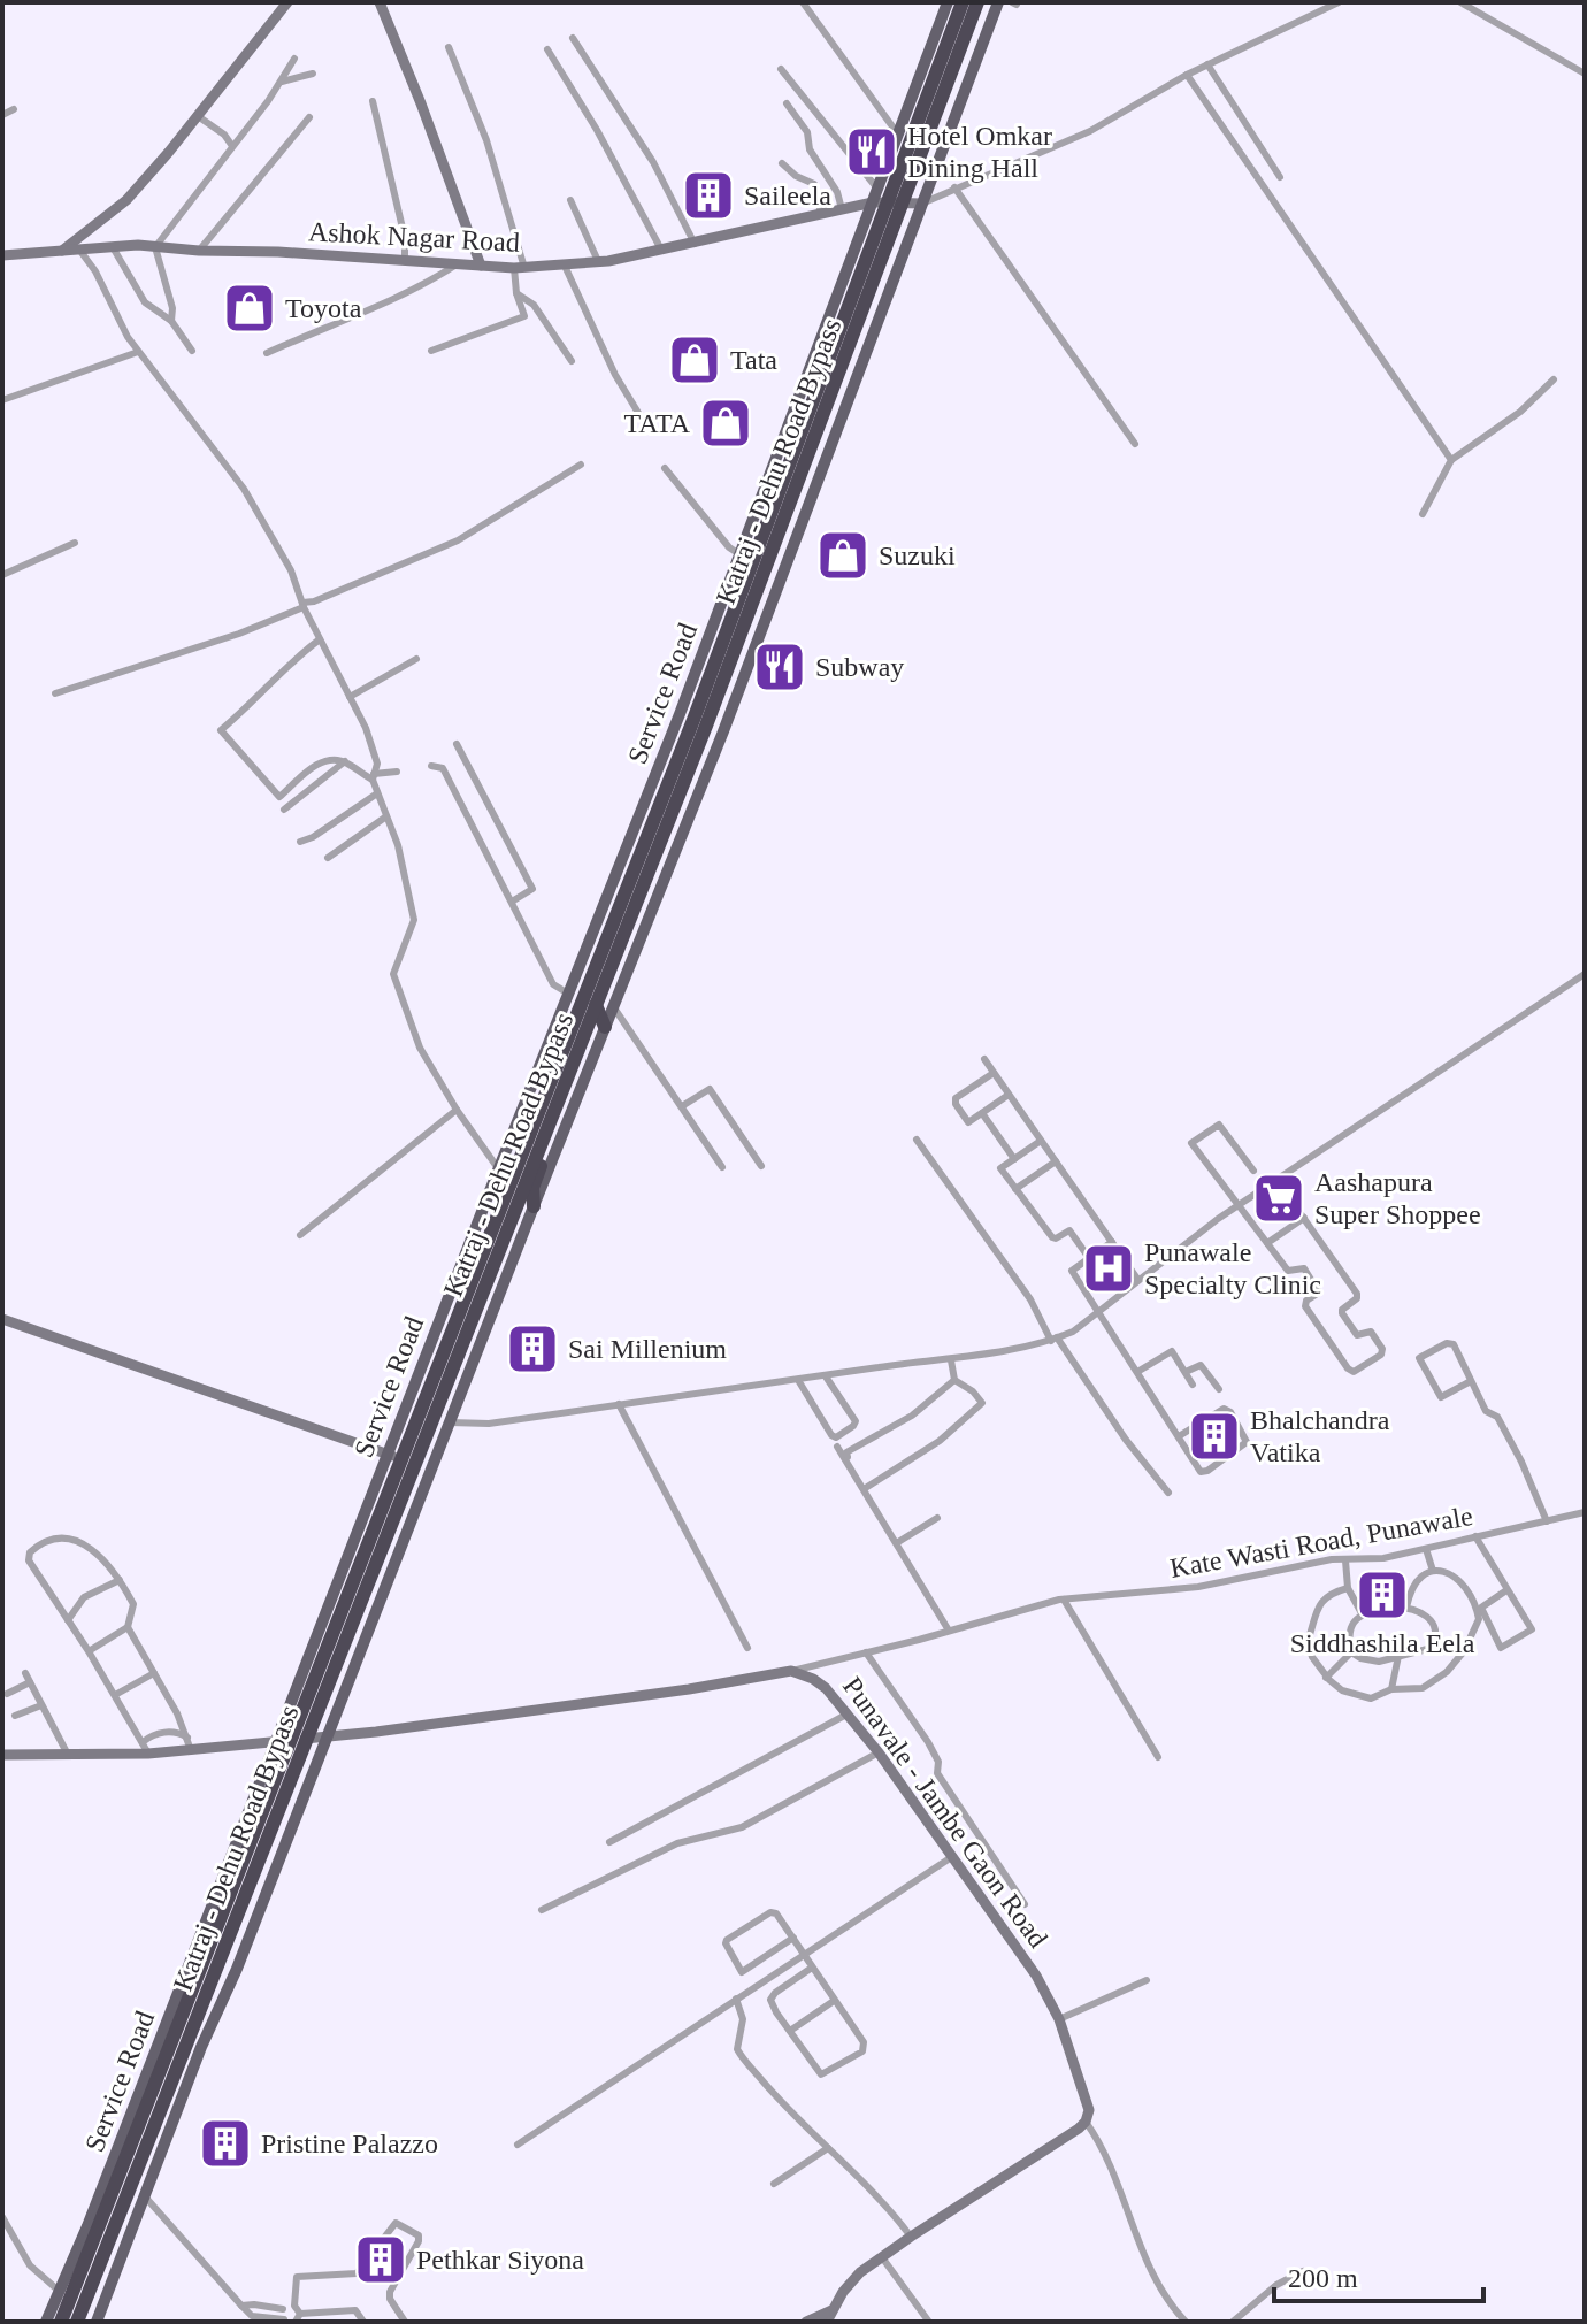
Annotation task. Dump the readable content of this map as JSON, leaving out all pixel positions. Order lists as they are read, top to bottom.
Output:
{
  "streets": {
    "highway": ["Katraj - Dehu Road Bypass"],
    "main road": ["Service Road"],
    "street": ["Ashok Nagar Road", "Kate Wasti Road, Punawale", "Punavale - Jambe Gaon Road"]
  },
  "crossings": [
    ["Ashok Nagar Road", "Katraj - Dehu Road Bypass"],
    ["Ashok Nagar Road", "Service Road"],
    ["Katraj - Dehu Road Bypass", "Service Road"],
    ["Kate Wasti Road, Punawale", "Punavale - Jambe Gaon Road"]
  ],
  "places": {
    "restaurant": ["Hotel Omkar Dining Hall", "Subway"],
    "building": [
      "Saileela",
      "Sai Millenium",
      "Bhalchandra Vatika",
      "Siddhashila Eela",
      "Pristine Palazzo",
      "Pethkar Siyona"
    ],
    "shop": [
      "Toyota",
      "Tata",
      "TATA",
      "Suzuki"
    ],
    "supermarket": ["Aashapura Super Shoppee"],
    "hospital": ["Punawale Specialty Clinic"]
  },
  "scale_bar": "200 m"
}
